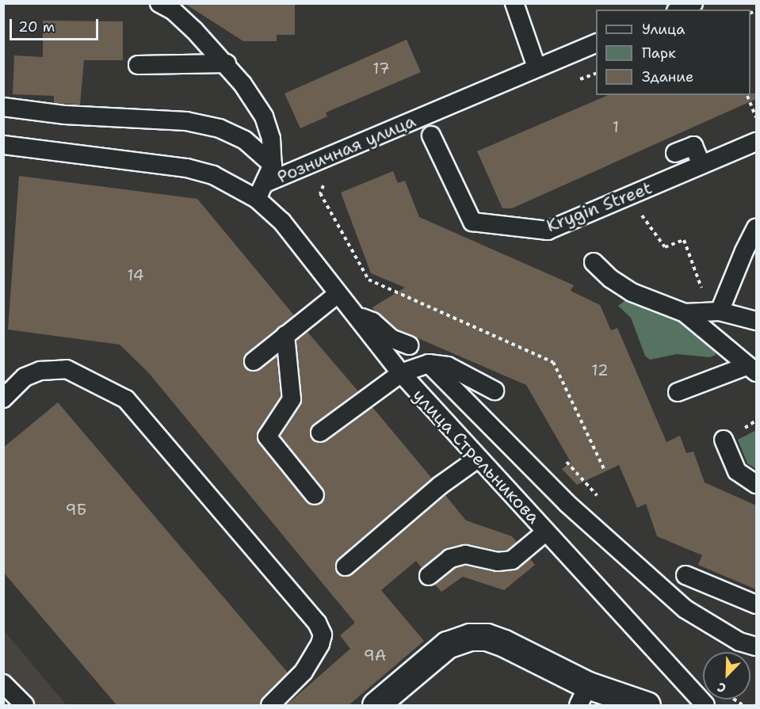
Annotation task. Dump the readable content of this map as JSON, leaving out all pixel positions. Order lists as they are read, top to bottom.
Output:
{
  "streets": {
    "lane": ["Розничная улица", "Krygin Street", "улица Стрельникова"]
  },
  "house_numbers": [
    "17",
    "1",
    "14",
    "12",
    "9Б",
    "9А"
  ],
  "legend": ["Улица", "Парк", "Здание"],
  "scale_bar": "20 m",
  "north": "bottom left"
}
